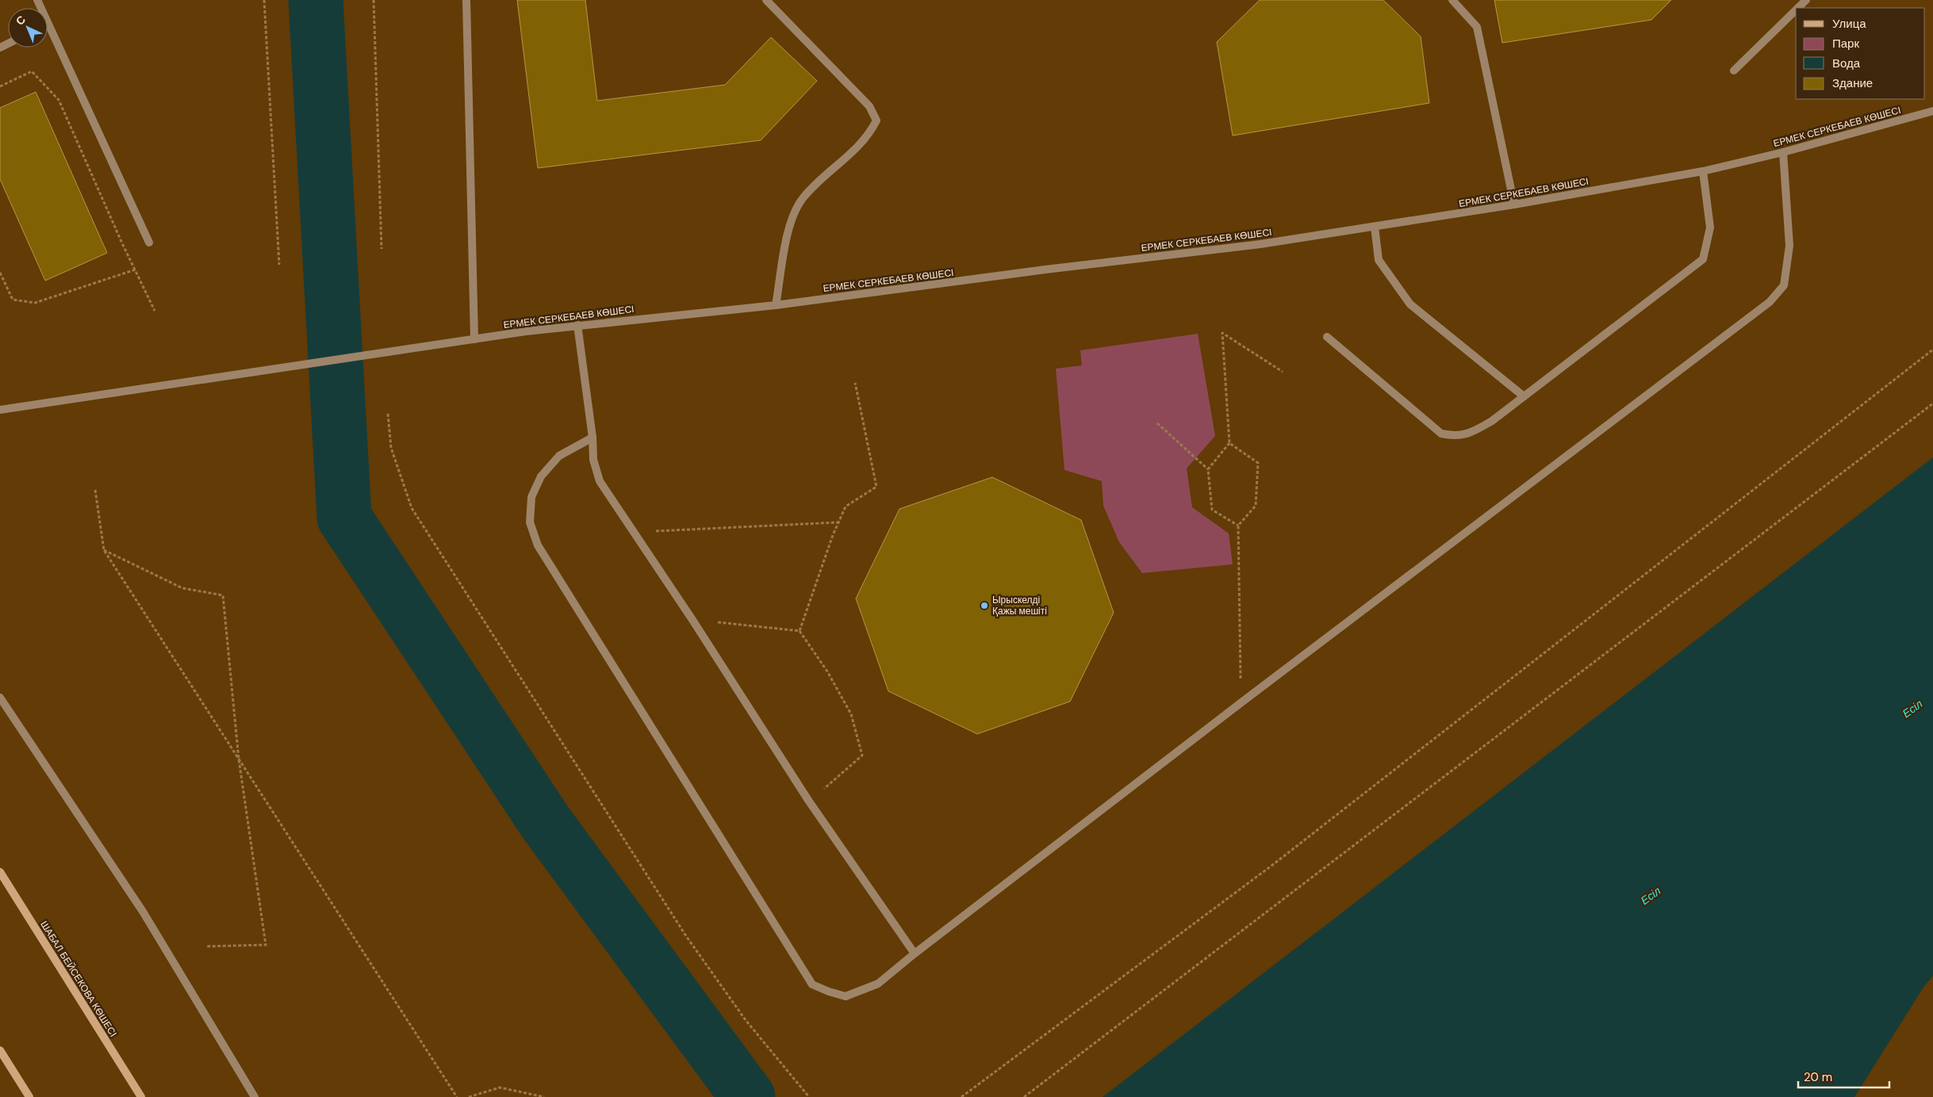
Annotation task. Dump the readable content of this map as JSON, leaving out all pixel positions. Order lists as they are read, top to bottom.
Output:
{
  "streets": {
    "main road": ["ШАБАЛ БЕЙСЕКОВА КӨШЕСІ"],
    "street": ["ЕРМЕК СЕРКЕБАЕВ КӨШЕСІ"]
  },
  "water": ["Есіл"],
  "places": ["Ырыскелді Қажы мешіті"],
  "legend": [
    "Улица",
    "Парк",
    "Вода",
    "Здание"
  ],
  "scale_bar": "20 m",
  "north": "top left"
}
